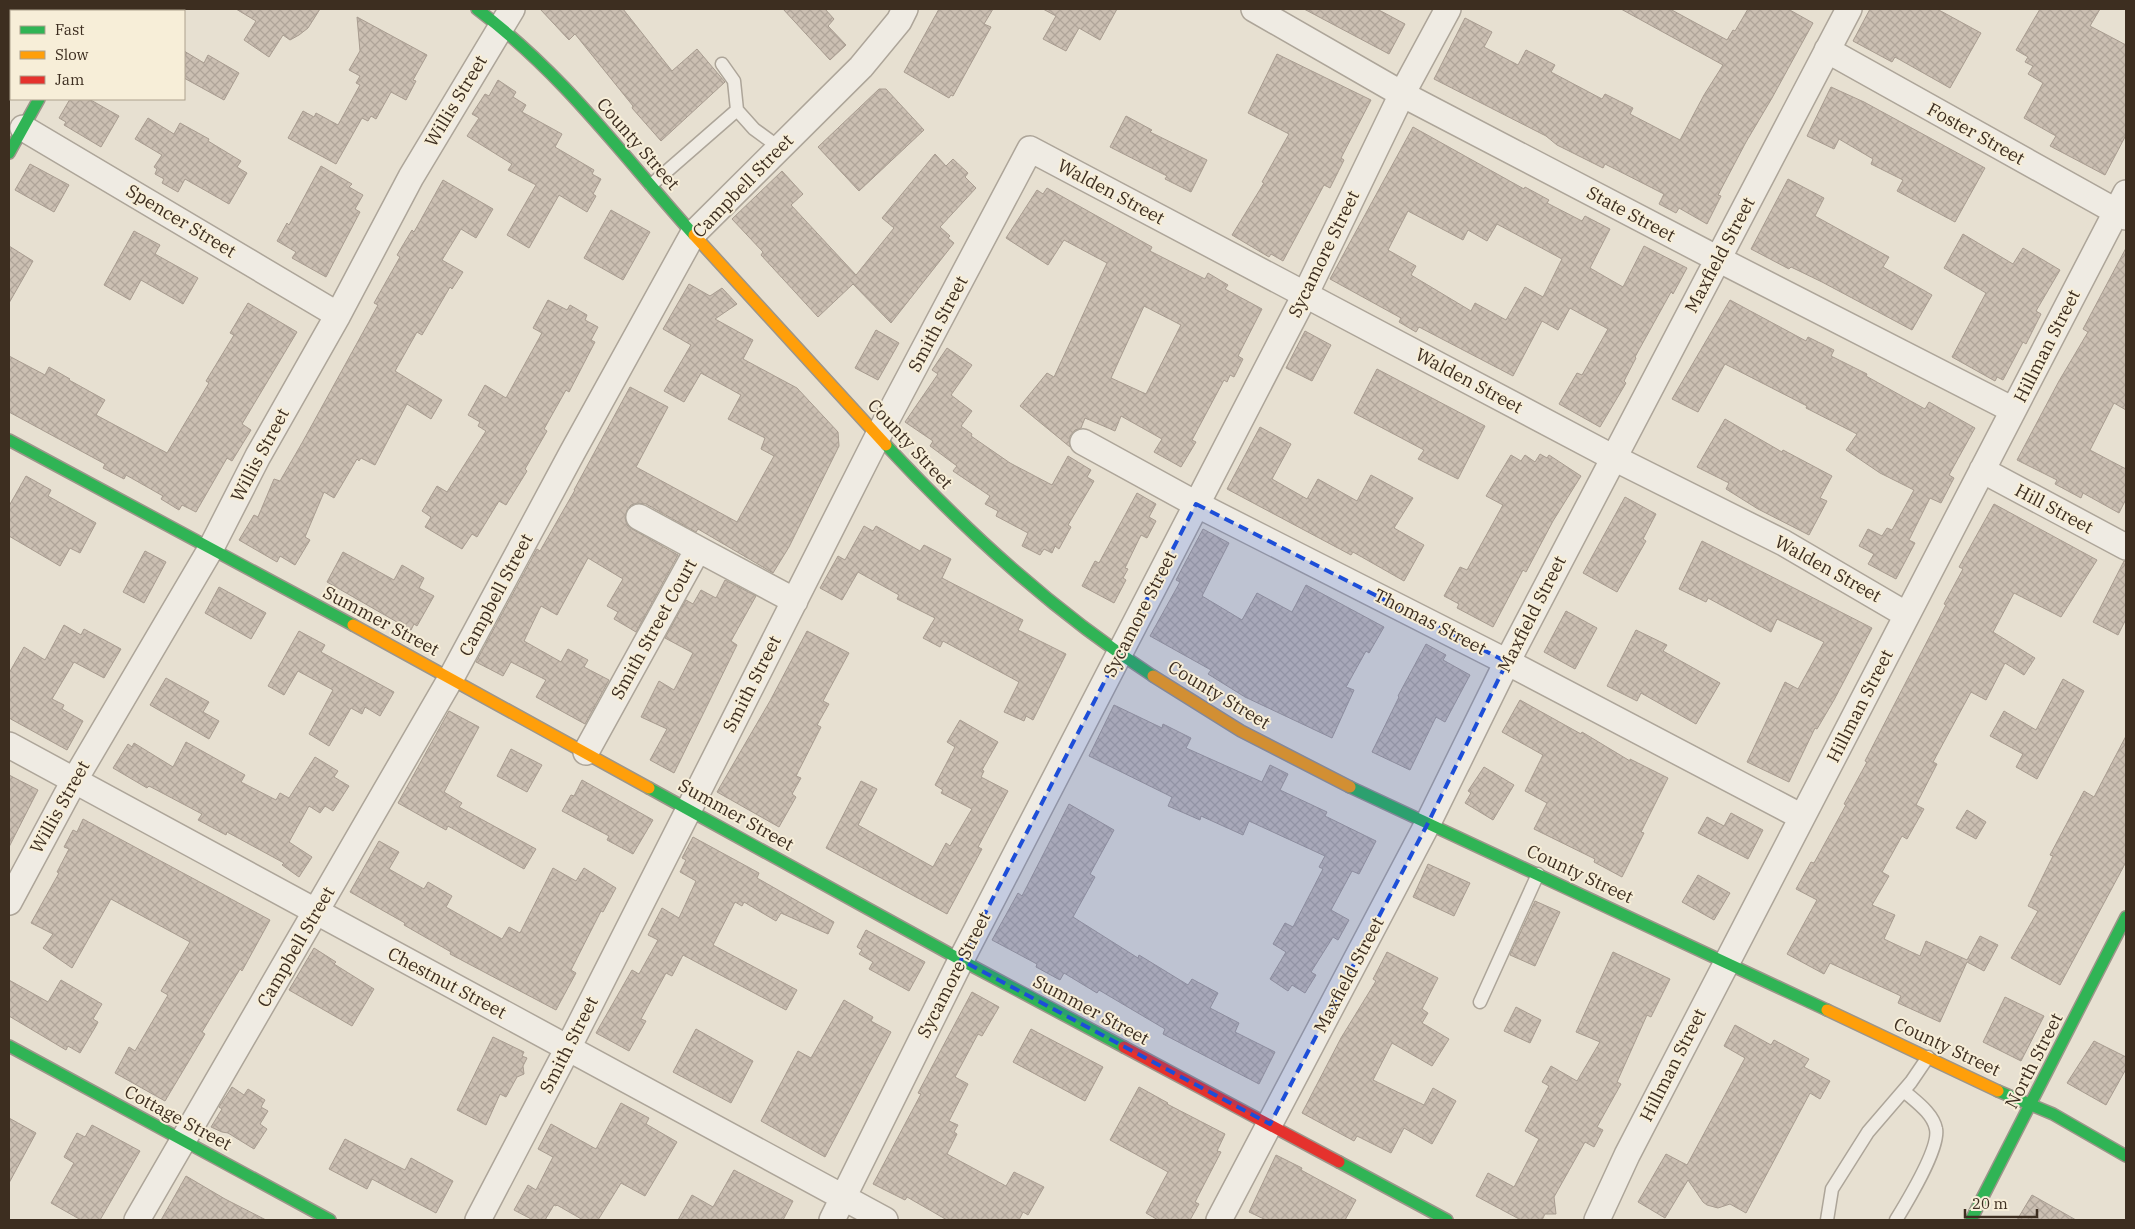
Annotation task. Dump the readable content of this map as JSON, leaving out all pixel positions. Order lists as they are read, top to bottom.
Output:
{
  "streets": {
    "main road": [
      "County Street",
      "Summer Street",
      "North Street",
      "Cottage Street"
    ],
    "street": [
      "Willis Street",
      "Foster Street",
      "Campbell Street",
      "Walden Street",
      "State Street",
      "Spencer Street",
      "Sycamore Street",
      "Maxfield Street",
      "Smith Street",
      "Hillman Street",
      "Hill Street",
      "Thomas Street",
      "Smith Street Court",
      "Chestnut Street"
    ]
  },
  "crossings": [
    ["Willis Street", "County Street"],
    ["Willis Street", "Spencer Street"],
    ["Willis Street", "Summer Street"],
    ["Willis Street", "Chestnut Street"],
    ["Foster Street", "Maxfield Street"],
    ["Foster Street", "Hillman Street"],
    ["County Street", "Campbell Street"],
    ["County Street", "Sycamore Street"],
    ["County Street", "Maxfield Street"],
    ["County Street", "Smith Street"],
    ["County Street", "Hillman Street"],
    ["County Street", "North Street"],
    ["Campbell Street", "Summer Street"],
    ["Campbell Street", "Chestnut Street"],
    ["Campbell Street", "Cottage Street"],
    ["Walden Street", "Sycamore Street"],
    ["Walden Street", "Maxfield Street"],
    ["Walden Street", "Smith Street"],
    ["Walden Street", "Hillman Street"],
    ["State Street", "Sycamore Street"],
    ["State Street", "Maxfield Street"],
    ["State Street", "Hillman Street"],
    ["Sycamore Street", "Summer Street"],
    ["Sycamore Street", "Thomas Street"],
    ["Sycamore Street", "Chestnut Street"],
    ["Maxfield Street", "Summer Street"],
    ["Maxfield Street", "Thomas Street"],
    ["Smith Street", "Summer Street"],
    ["Smith Street", "Smith Street Court"],
    ["Smith Street", "Chestnut Street"],
    ["Hillman Street", "Hill Street"],
    ["Hillman Street", "Thomas Street"],
    ["Summer Street", "Smith Street Court"]
  ],
  "legend": ["Fast", "Slow", "Jam"],
  "scale_bar": "20 m"
}
